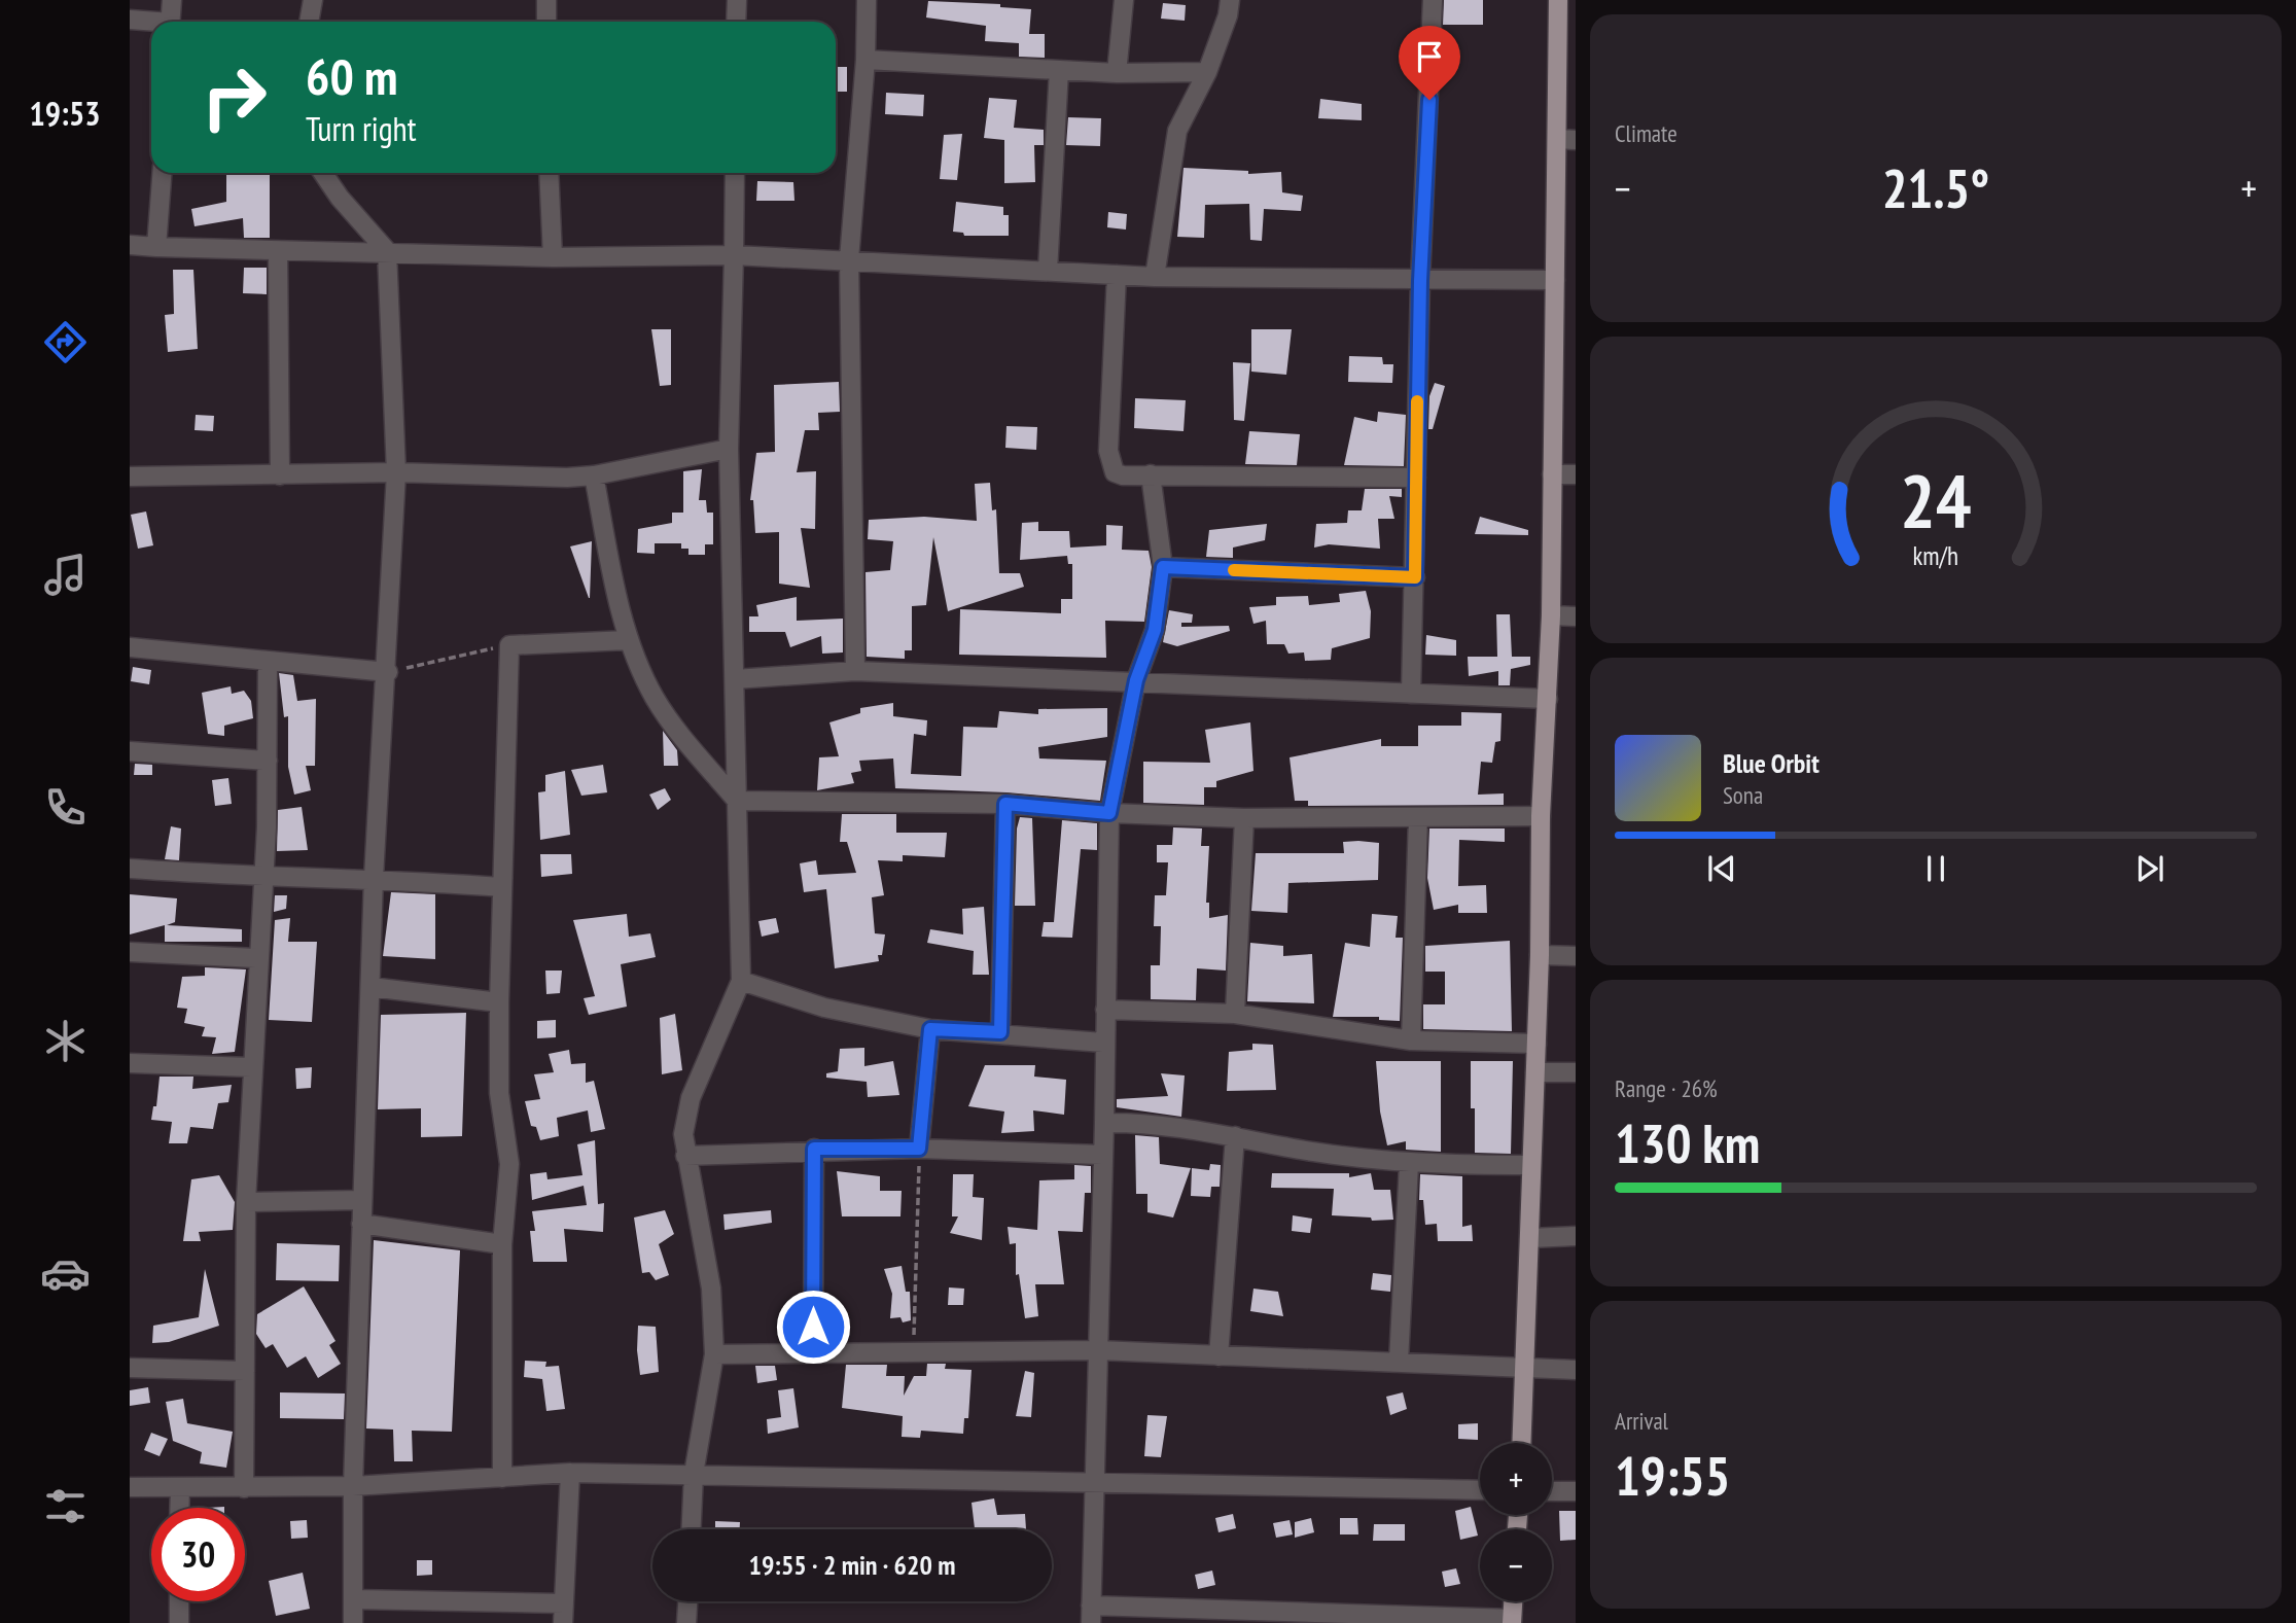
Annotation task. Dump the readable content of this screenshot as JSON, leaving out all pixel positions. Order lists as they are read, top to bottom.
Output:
{
  "page": {
    "tabs": "19:53",
    "tile": [
      "Climate",
      ["Range · 26%", "130 km"],
      ["Arrival", "19:55"]
    ],
    "turn": ["60 m", "Turn right"],
    "heat": ["−", "21.5°", "+"],
    "song": ["Blue Orbit", "Sona"],
    "map_buttons": ["+", "−"],
    "limit": "30",
    "trip": "19:55 · 2 min · 620 m",
    "gauge": ["24", "km/h"]
  }
}
